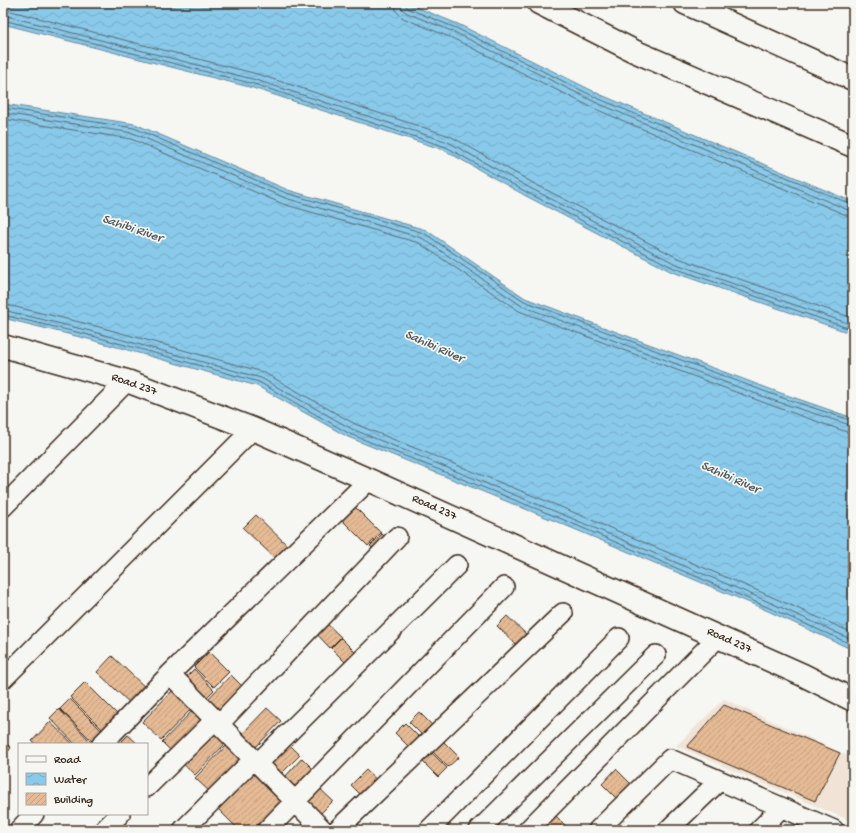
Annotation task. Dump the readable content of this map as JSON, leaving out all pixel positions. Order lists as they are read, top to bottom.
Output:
{
  "streets": {
    "street": ["Road 237"]
  },
  "water": ["Sahibi River"],
  "legend": ["Road", "Water", "Building"]
}
